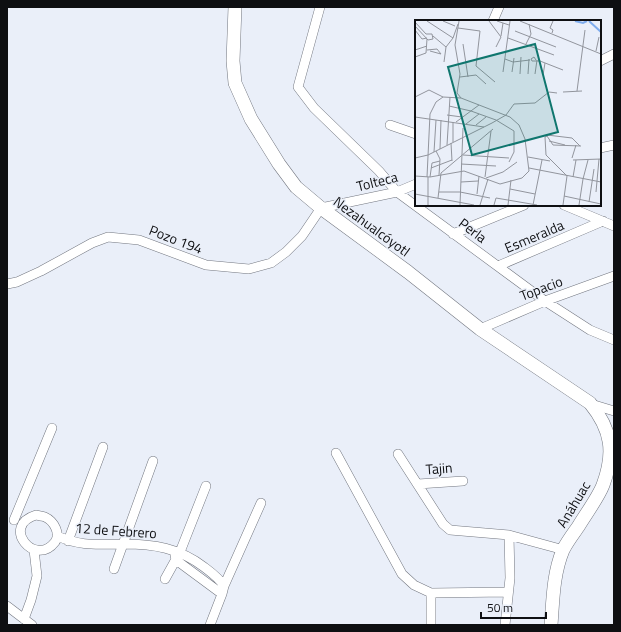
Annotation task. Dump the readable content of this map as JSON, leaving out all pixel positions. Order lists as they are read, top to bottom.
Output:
{
  "streets": {
    "main road": ["Nezahualcóyotl", "Anáhuac"],
    "street": [
      "Tolteca",
      "Perla",
      "Esmeralda",
      "Pozo 194",
      "Topacio",
      "Tajin",
      "12 de Febrero"
    ]
  },
  "crossings": [
    ["Tolteca", "Nezahualcóyotl"],
    ["Tolteca", "Perla"],
    ["Tolteca", "Pozo 194"],
    ["Nezahualcóyotl", "Pozo 194"],
    ["Nezahualcóyotl", "Topacio"],
    ["Nezahualcóyotl", "Anáhuac"],
    ["Perla", "Esmeralda"],
    ["Perla", "Topacio"]
  ],
  "scale_bar": "50 m"
}
